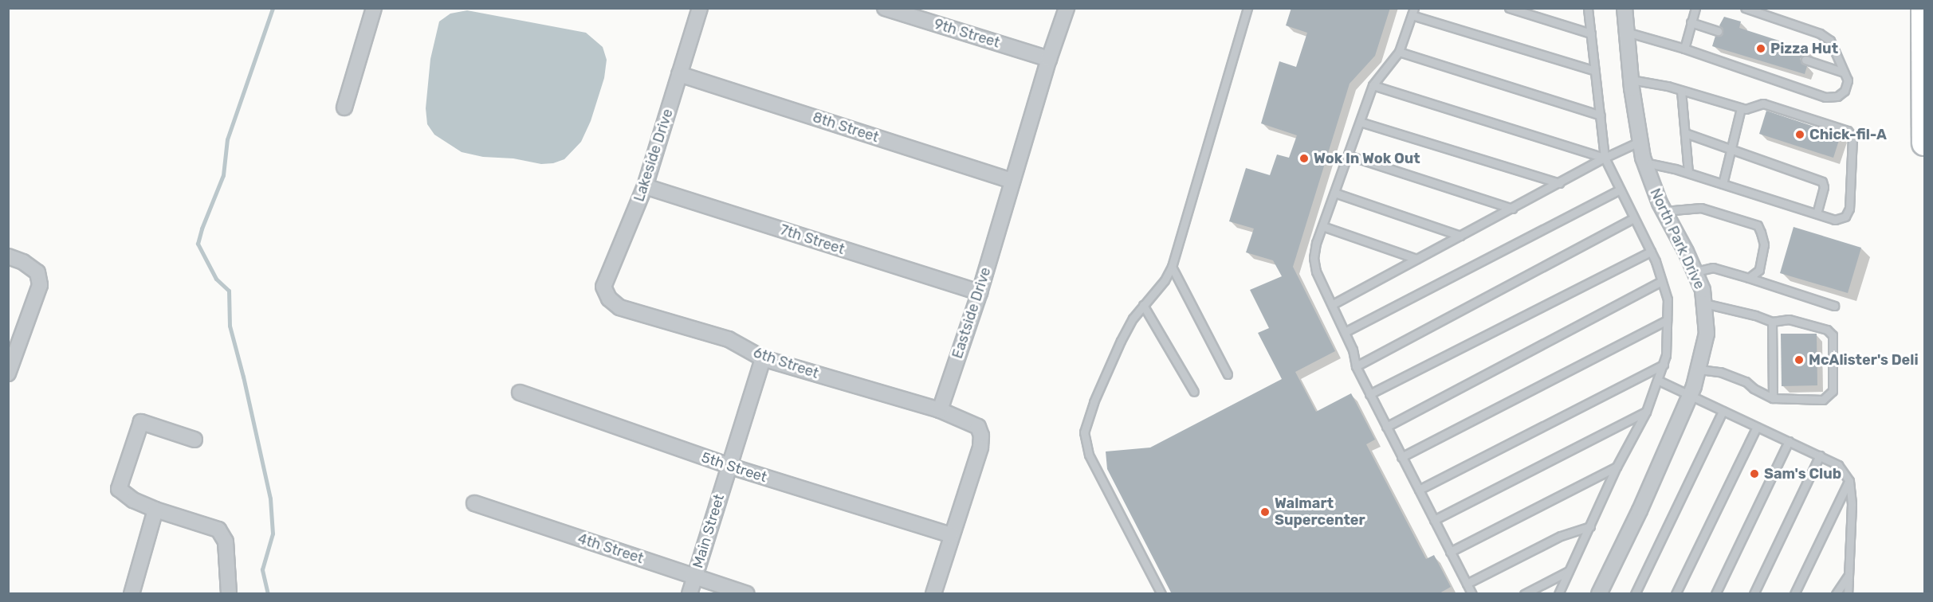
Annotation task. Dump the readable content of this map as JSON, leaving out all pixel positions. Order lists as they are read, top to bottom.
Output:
{
  "streets": {
    "street": [
      "9th Street",
      "8th Street",
      "Lakeside Drive",
      "North Park Drive",
      "7th Street",
      "Eastside Drive",
      "6th Street",
      "5th Street",
      "Main Street",
      "4th Street"
    ]
  },
  "crossings": [
    ["9th Street", "Eastside Drive"],
    ["8th Street", "Lakeside Drive"],
    ["8th Street", "Eastside Drive"],
    ["Lakeside Drive", "7th Street"],
    ["Lakeside Drive", "6th Street"],
    ["7th Street", "Eastside Drive"],
    ["Eastside Drive", "6th Street"],
    ["6th Street", "Main Street"],
    ["5th Street", "Main Street"],
    ["Main Street", "4th Street"]
  ],
  "places": [
    "Pizza Hut",
    "Chick-fil-A",
    "Wok In Wok Out",
    "McAlister's Deli",
    "Sam's Club",
    "Walmart Supercenter"
  ]
}
